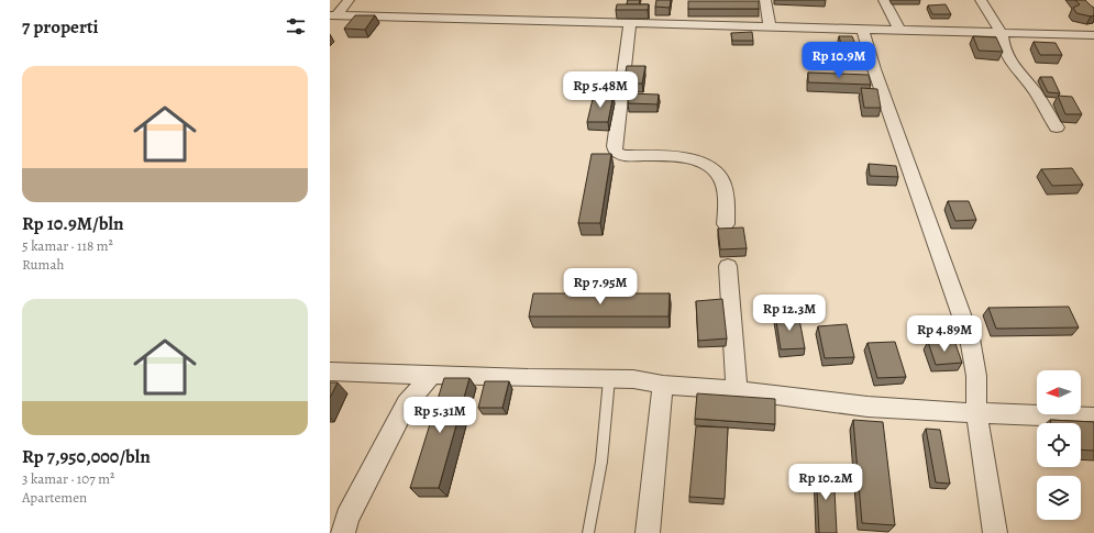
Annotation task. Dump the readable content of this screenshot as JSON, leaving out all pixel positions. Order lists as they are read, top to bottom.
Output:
{
  "north": "left",
  "page": {
    "heading": "7 properti",
    "price": [
      "Rp 10.9M",
      "Rp 5.48M",
      "Rp 7.95M",
      "Rp 12.3M",
      "Rp 4.89M",
      "Rp 5.31M",
      "Rp 10.2M"
    ],
    "list": [
      {
        "name": "Rp 10.9M/bln",
        "note": "5 kamar · 118 m² · Rumah"
      },
      {
        "name": "Rp 7,950,000/bln",
        "note": "3 kamar · 107 m² · Apartemen"
      }
    ]
  }
}
